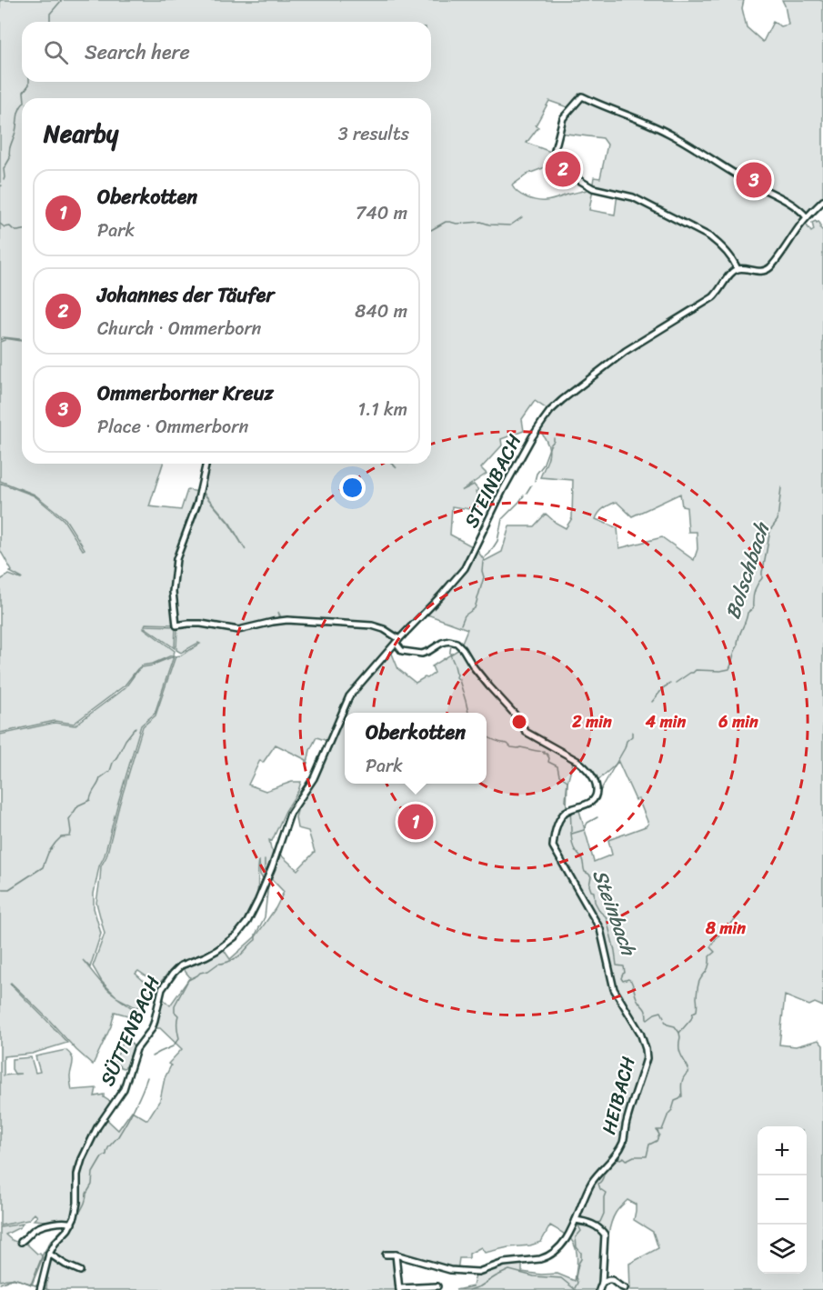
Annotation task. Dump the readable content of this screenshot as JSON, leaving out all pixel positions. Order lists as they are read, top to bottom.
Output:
{
  "streets": {
    "street": ["STEINBACH", "SÜTTENBACH", "HEIBACH"]
  },
  "crossings": [
    ["STEINBACH", "SÜTTENBACH"],
    ["STEINBACH", "HEIBACH"]
  ],
  "water": ["Bolschbach", "Steinbach"],
  "page": {
    "search": "Search here",
    "heading": ["Nearby", "3 results"],
    "pins": ["2", "3", "1"],
    "list": [
      {
        "mark": "1",
        "name": "Oberkotten",
        "note": "Park",
        "value": "740 m"
      },
      {
        "mark": "2",
        "name": "Johannes der Täufer",
        "note": "Church · Ommerborn",
        "value": "840 m"
      },
      {
        "mark": "3",
        "name": "Ommerborner Kreuz",
        "note": "Place · Ommerborn",
        "value": "1.1 km"
      }
    ],
    "popup": ["Oberkotten", "Park"],
    "map_buttons": ["+", "−"]
  },
  "rings": [
    "2 min",
    "4 min",
    "6 min",
    "8 min"
  ]
}
